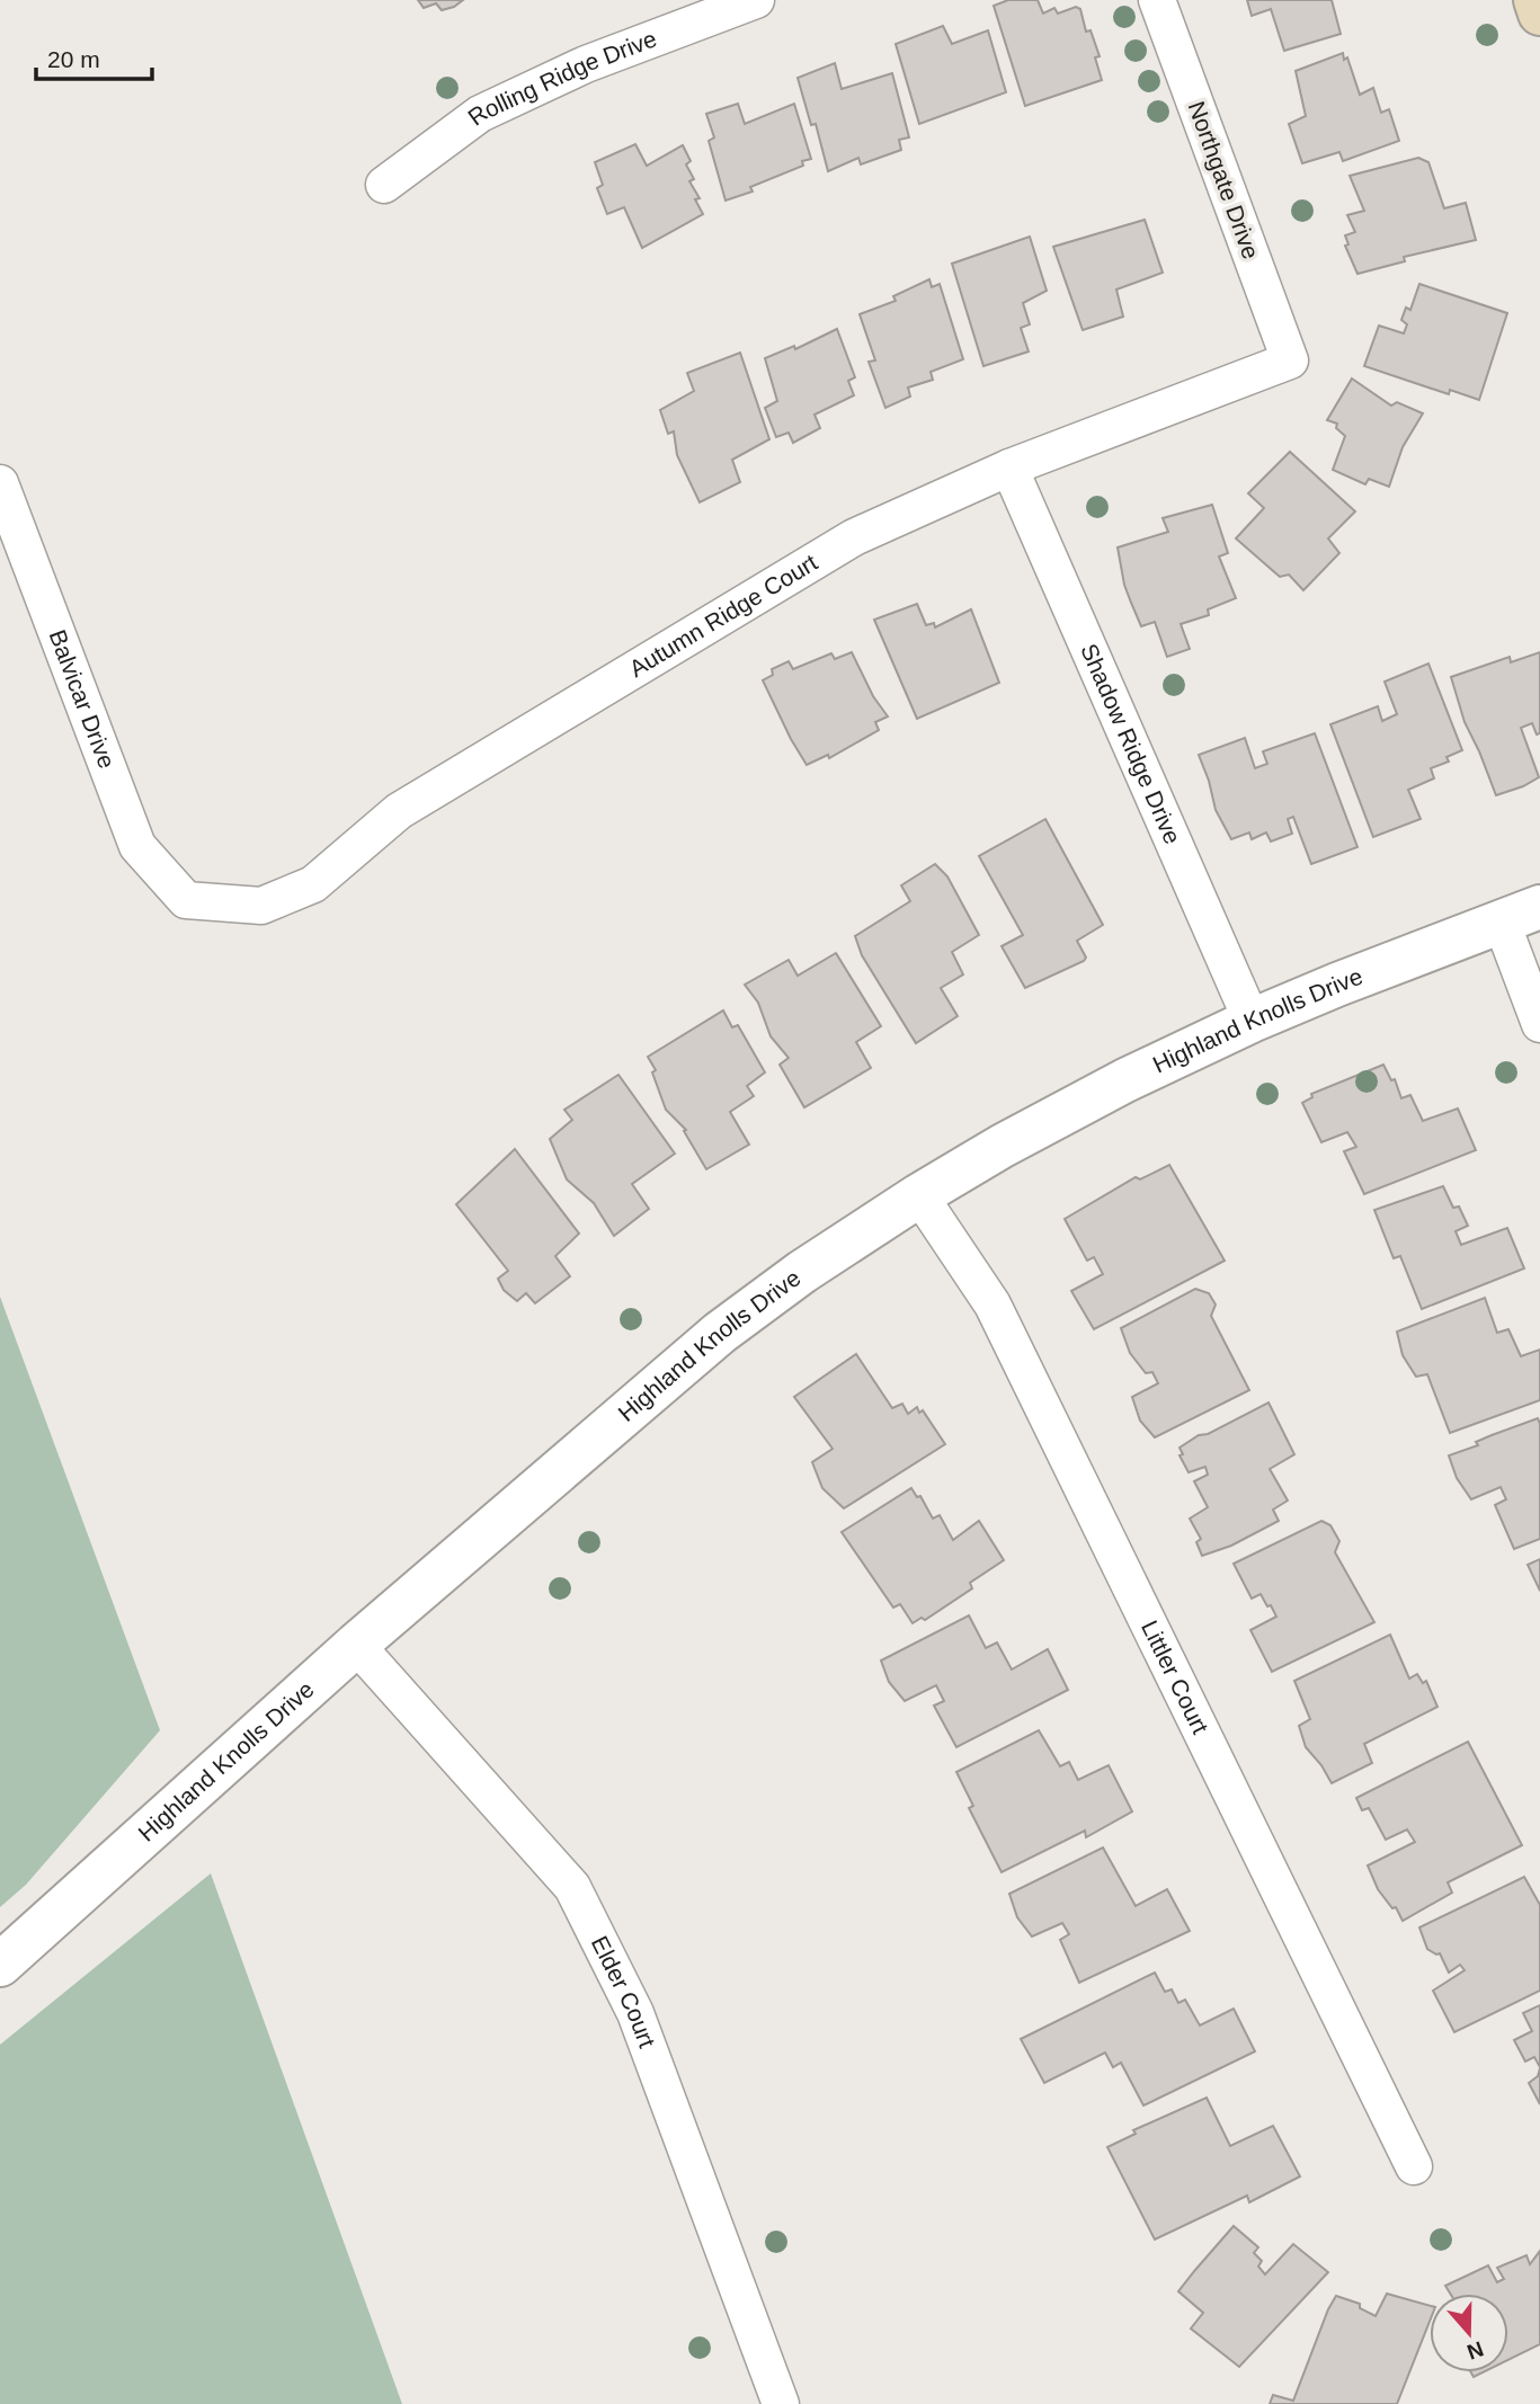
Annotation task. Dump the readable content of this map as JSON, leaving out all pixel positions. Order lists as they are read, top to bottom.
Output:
{
  "streets": {
    "street": [
      "Rolling Ridge Drive",
      "Northgate Drive",
      "Autumn Ridge Court",
      "Balvicar Drive",
      "Shadow Ridge Drive",
      "Highland Knolls Drive",
      "Littler Court",
      "Elder Court"
    ]
  },
  "crossings": [
    ["Northgate Drive", "Autumn Ridge Court"],
    ["Autumn Ridge Court", "Balvicar Drive"],
    ["Autumn Ridge Court", "Shadow Ridge Drive"],
    ["Shadow Ridge Drive", "Highland Knolls Drive"],
    ["Highland Knolls Drive", "Littler Court"],
    ["Highland Knolls Drive", "Elder Court"]
  ],
  "scale_bar": "20 m",
  "north": "bottom"
}
